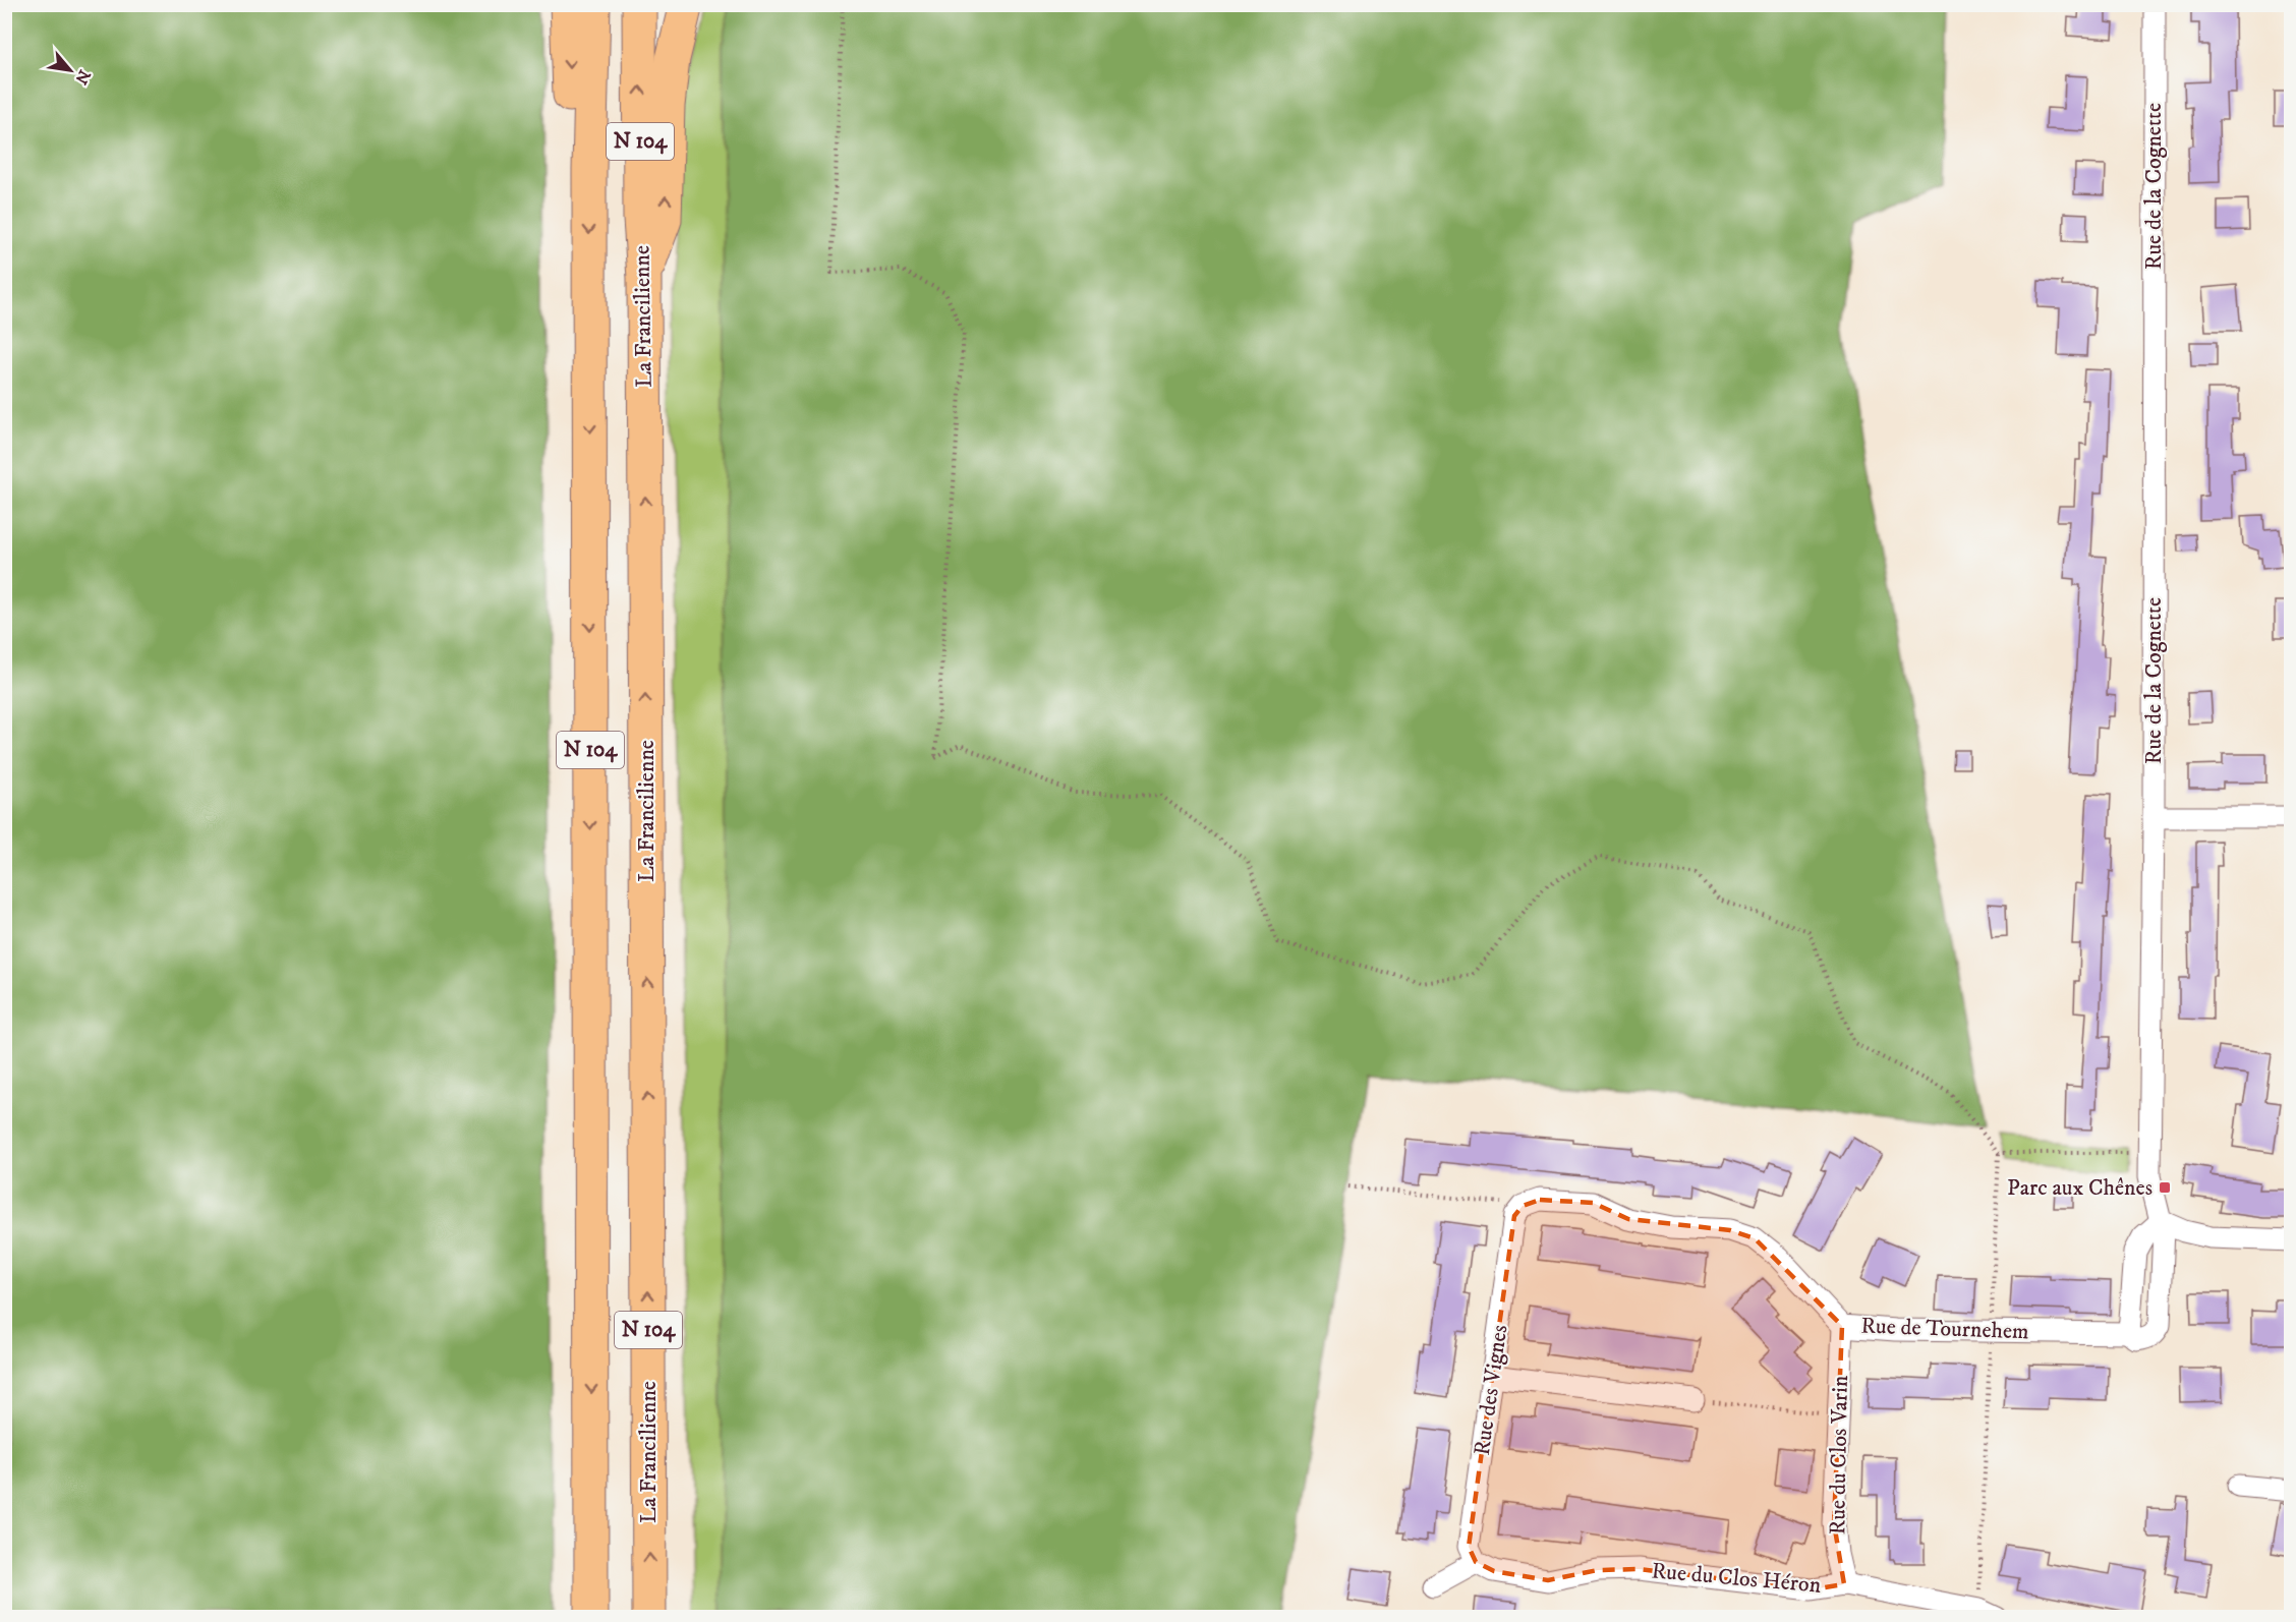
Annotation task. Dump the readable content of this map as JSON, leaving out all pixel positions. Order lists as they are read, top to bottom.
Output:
{
  "streets": {
    "highway": ["N 104", "La Francilienne"],
    "street": [
      "Rue de la Cognette",
      "Rue de Tournehem",
      "Rue des Vignes",
      "Rue du Clos Varin",
      "Rue du Clos Héron"
    ]
  },
  "crossings": [
    ["Rue de la Cognette", "Rue de Tournehem"],
    ["Rue de Tournehem", "Rue des Vignes"],
    ["Rue de Tournehem", "Rue du Clos Varin"],
    ["Rue des Vignes", "Rue du Clos Héron"],
    ["Rue du Clos Varin", "Rue du Clos Héron"]
  ],
  "places": {
    "transit": ["Parc aux Chênes"]
  },
  "north": "bottom right"
}
